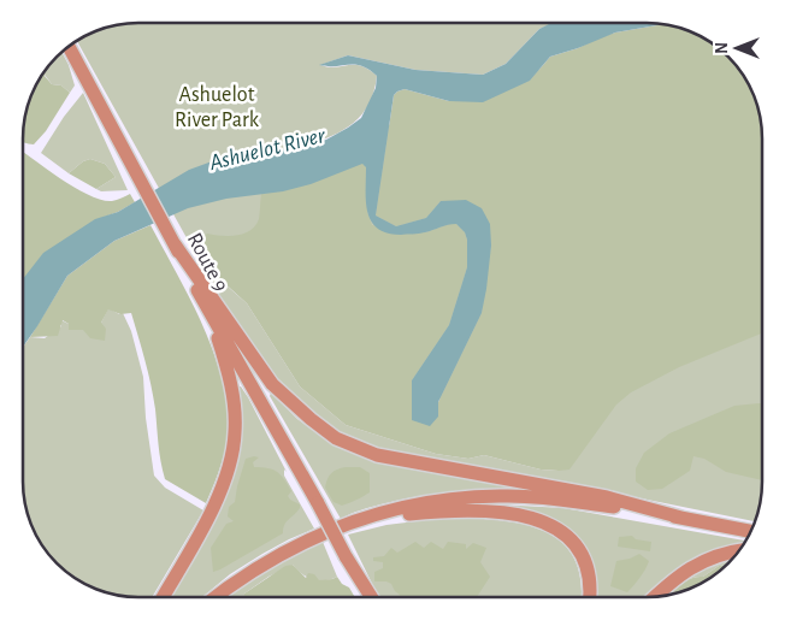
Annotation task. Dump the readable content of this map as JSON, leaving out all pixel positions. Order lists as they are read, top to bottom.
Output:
{
  "streets": {
    "highway": ["Route 9"]
  },
  "water": ["Ashuelot River"],
  "parks": ["Ashuelot River Park"],
  "north": "left"
}
